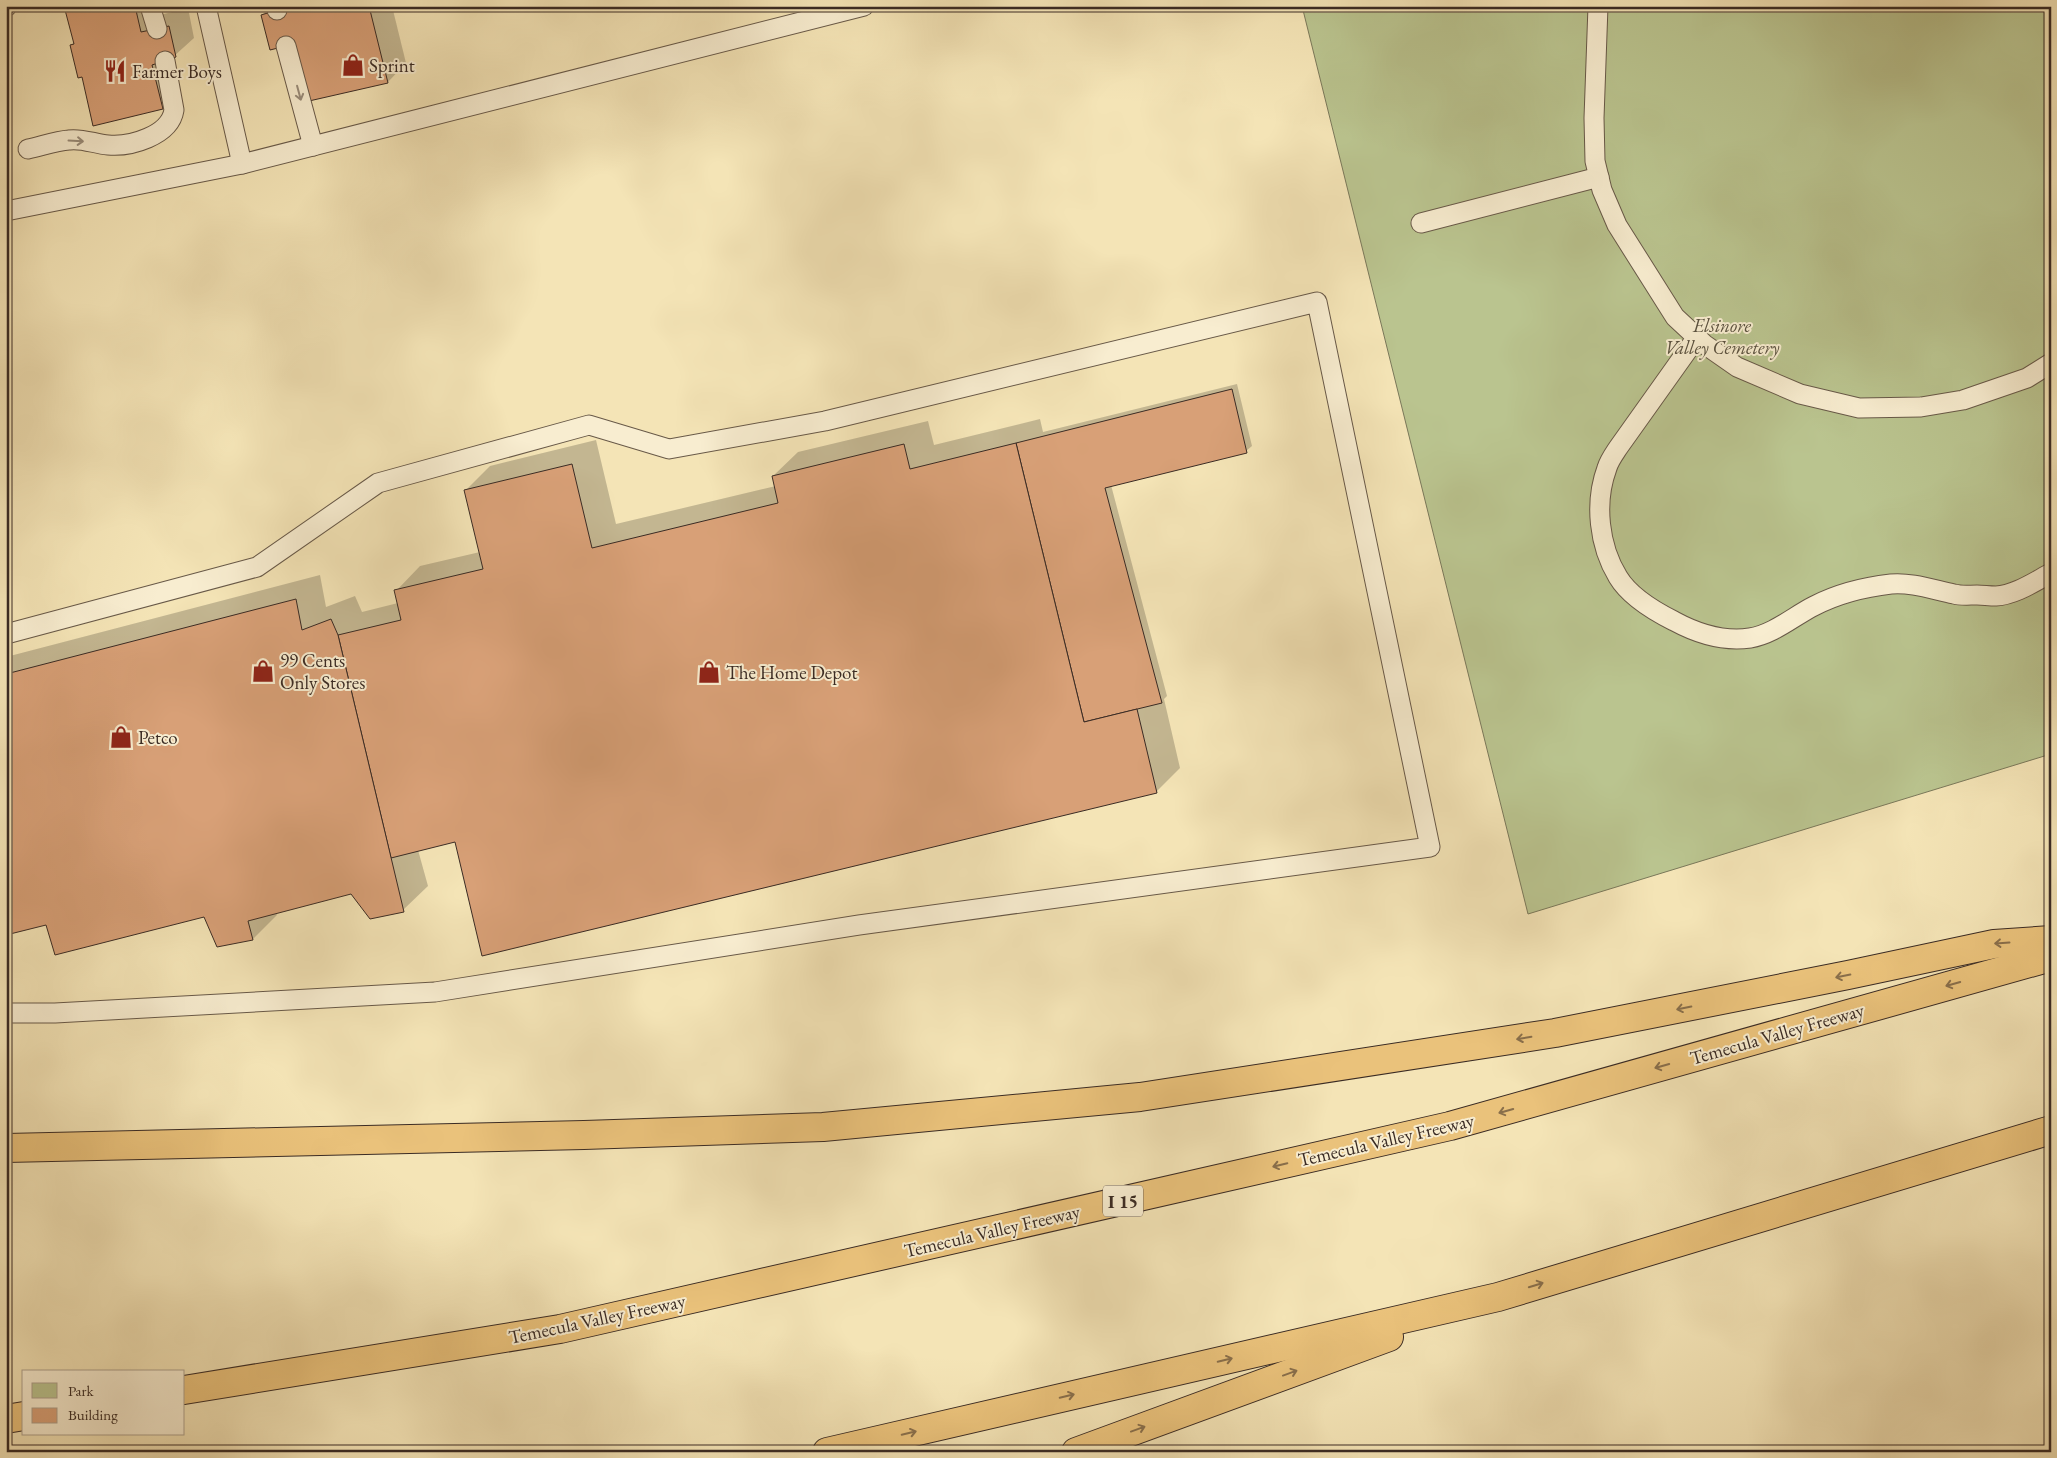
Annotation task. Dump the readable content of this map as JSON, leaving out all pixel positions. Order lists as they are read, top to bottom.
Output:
{
  "streets": {
    "highway": ["Temecula Valley Freeway", "I 15"]
  },
  "parks": ["Elsinore Valley Cemetery"],
  "places": {
    "shop": [
      "Sprint",
      "99 Cents Only Stores",
      "The Home Depot",
      "Petco"
    ],
    "restaurant": ["Farmer Boys"]
  },
  "legend": ["Park", "Building"]
}
